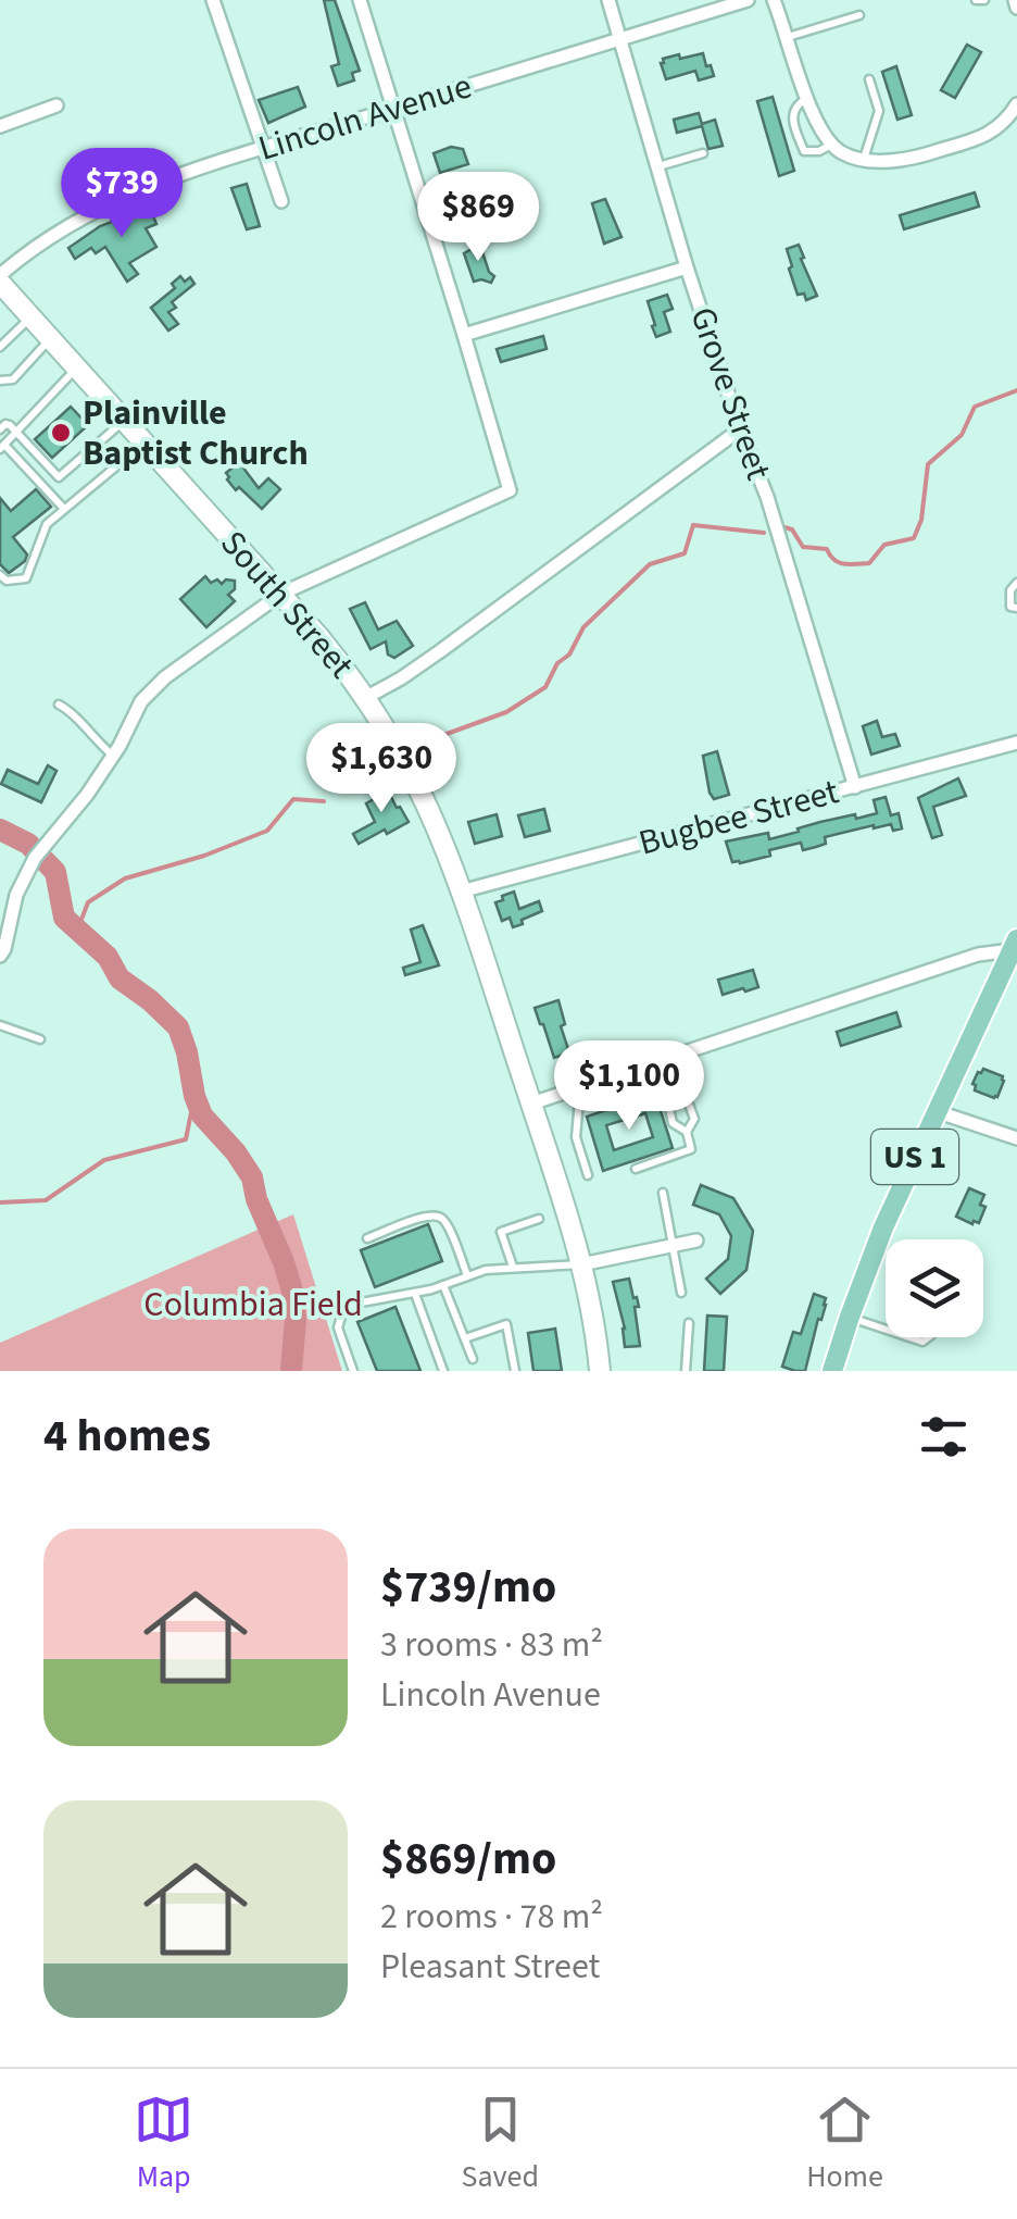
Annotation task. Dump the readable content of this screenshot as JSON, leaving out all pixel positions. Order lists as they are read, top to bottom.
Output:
{
  "streets": {
    "main road": ["South Street", "US 1"],
    "street": ["Lincoln Avenue", "Grove Street", "Bugbee Street"]
  },
  "crossings": [
    ["Lincoln Avenue", "Grove Street"],
    ["Lincoln Avenue", "South Street"],
    ["Grove Street", "Bugbee Street"],
    ["South Street", "Bugbee Street"]
  ],
  "parks": ["Columbia Field"],
  "places": ["Plainville Baptist Church"],
  "page": {
    "price": [
      "$739",
      "$869",
      "$1,630",
      "$1,100"
    ],
    "heading": "4 homes",
    "list": [
      {
        "name": "$739/mo",
        "note": "3 rooms · 83 m² · Lincoln Avenue"
      },
      {
        "name": "$869/mo",
        "note": "2 rooms · 78 m² · Pleasant Street"
      }
    ],
    "tabs": ["Map", "Saved", "Home"]
  }
}
